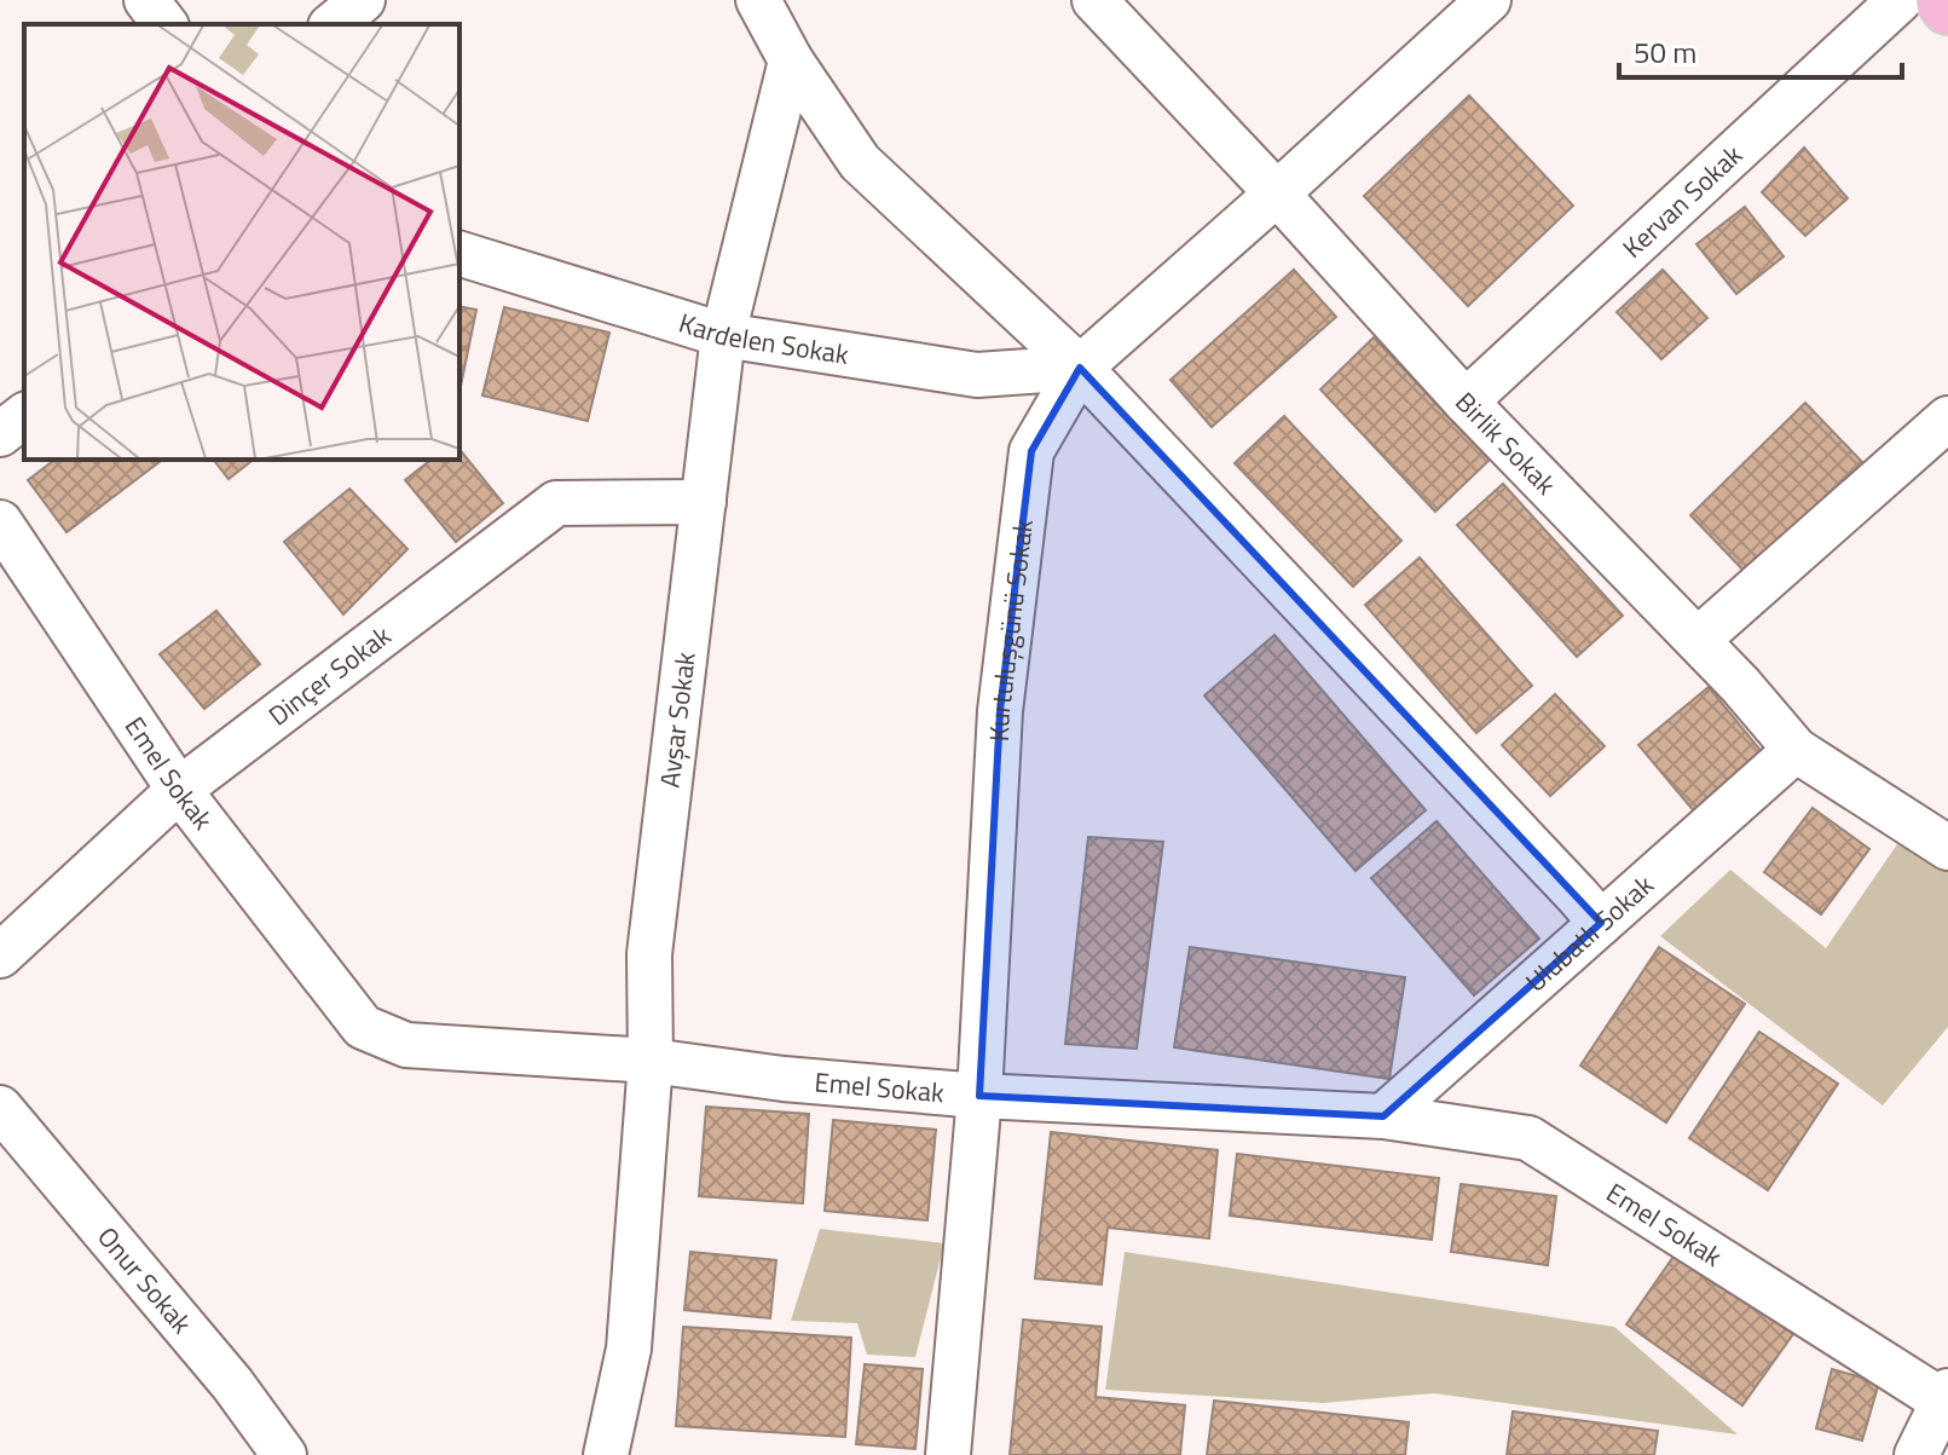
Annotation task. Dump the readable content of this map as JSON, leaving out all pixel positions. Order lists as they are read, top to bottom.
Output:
{
  "streets": {
    "street": [
      "Kervan Sokak",
      "Kardelen Sokak",
      "Birlik Sokak",
      "Kurtuluşgünü Sokak",
      "Dinçer Sokak",
      "Avşar Sokak",
      "Emel Sokak",
      "Ulubatlı Sokak",
      "Onur Sokak"
    ]
  },
  "crossings": [
    ["Kervan Sokak", "Birlik Sokak"],
    ["Kardelen Sokak", "Kurtuluşgünü Sokak"],
    ["Kardelen Sokak", "Avşar Sokak"],
    ["Birlik Sokak", "Kurtuluşgünü Sokak"],
    ["Birlik Sokak", "Ulubatlı Sokak"],
    ["Kurtuluşgünü Sokak", "Emel Sokak"],
    ["Dinçer Sokak", "Avşar Sokak"],
    ["Dinçer Sokak", "Emel Sokak"],
    ["Avşar Sokak", "Emel Sokak"],
    ["Emel Sokak", "Ulubatlı Sokak"]
  ],
  "scale_bar": "50 m"
}
